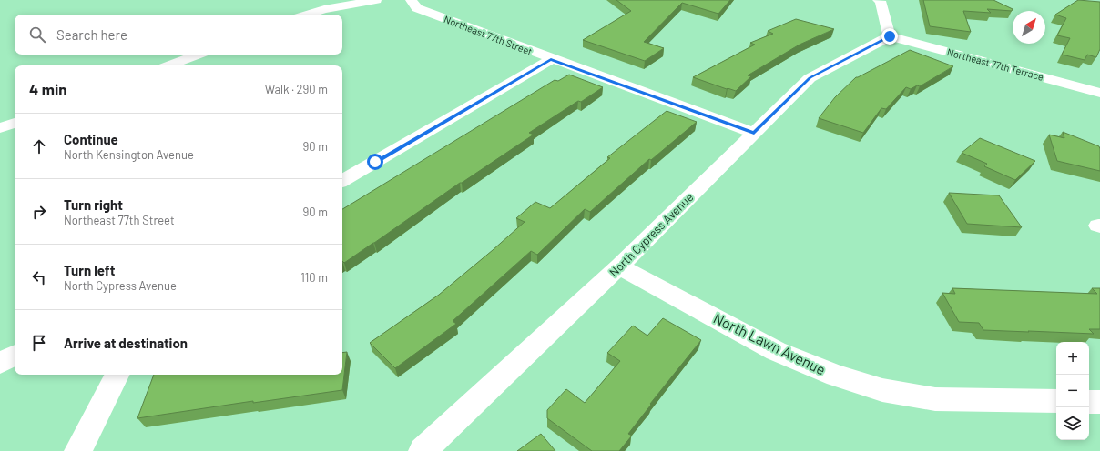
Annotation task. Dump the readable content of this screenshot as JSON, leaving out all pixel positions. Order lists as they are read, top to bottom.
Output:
{
  "streets": {
    "street": [
      "Northeast 77th Street",
      "Northeast 77th Terrace",
      "North Cypress Avenue",
      "North Lawn Avenue"
    ]
  },
  "crossings": [
    ["Northeast 77th Street", "North Cypress Avenue"],
    ["Northeast 77th Terrace", "North Cypress Avenue"],
    ["North Cypress Avenue", "North Lawn Avenue"]
  ],
  "north": "top right",
  "page": {
    "search": "Search here",
    "heading": ["4 min", "Walk · 290 m"],
    "list": [
      ["Continue", "North Kensington Avenue", "90 m"],
      ["Turn right", "Northeast 77th Street", "90 m"],
      ["Turn left", "North Cypress Avenue", "110 m"],
      "Arrive at destination"
    ],
    "map_buttons": ["+", "−"]
  }
}
